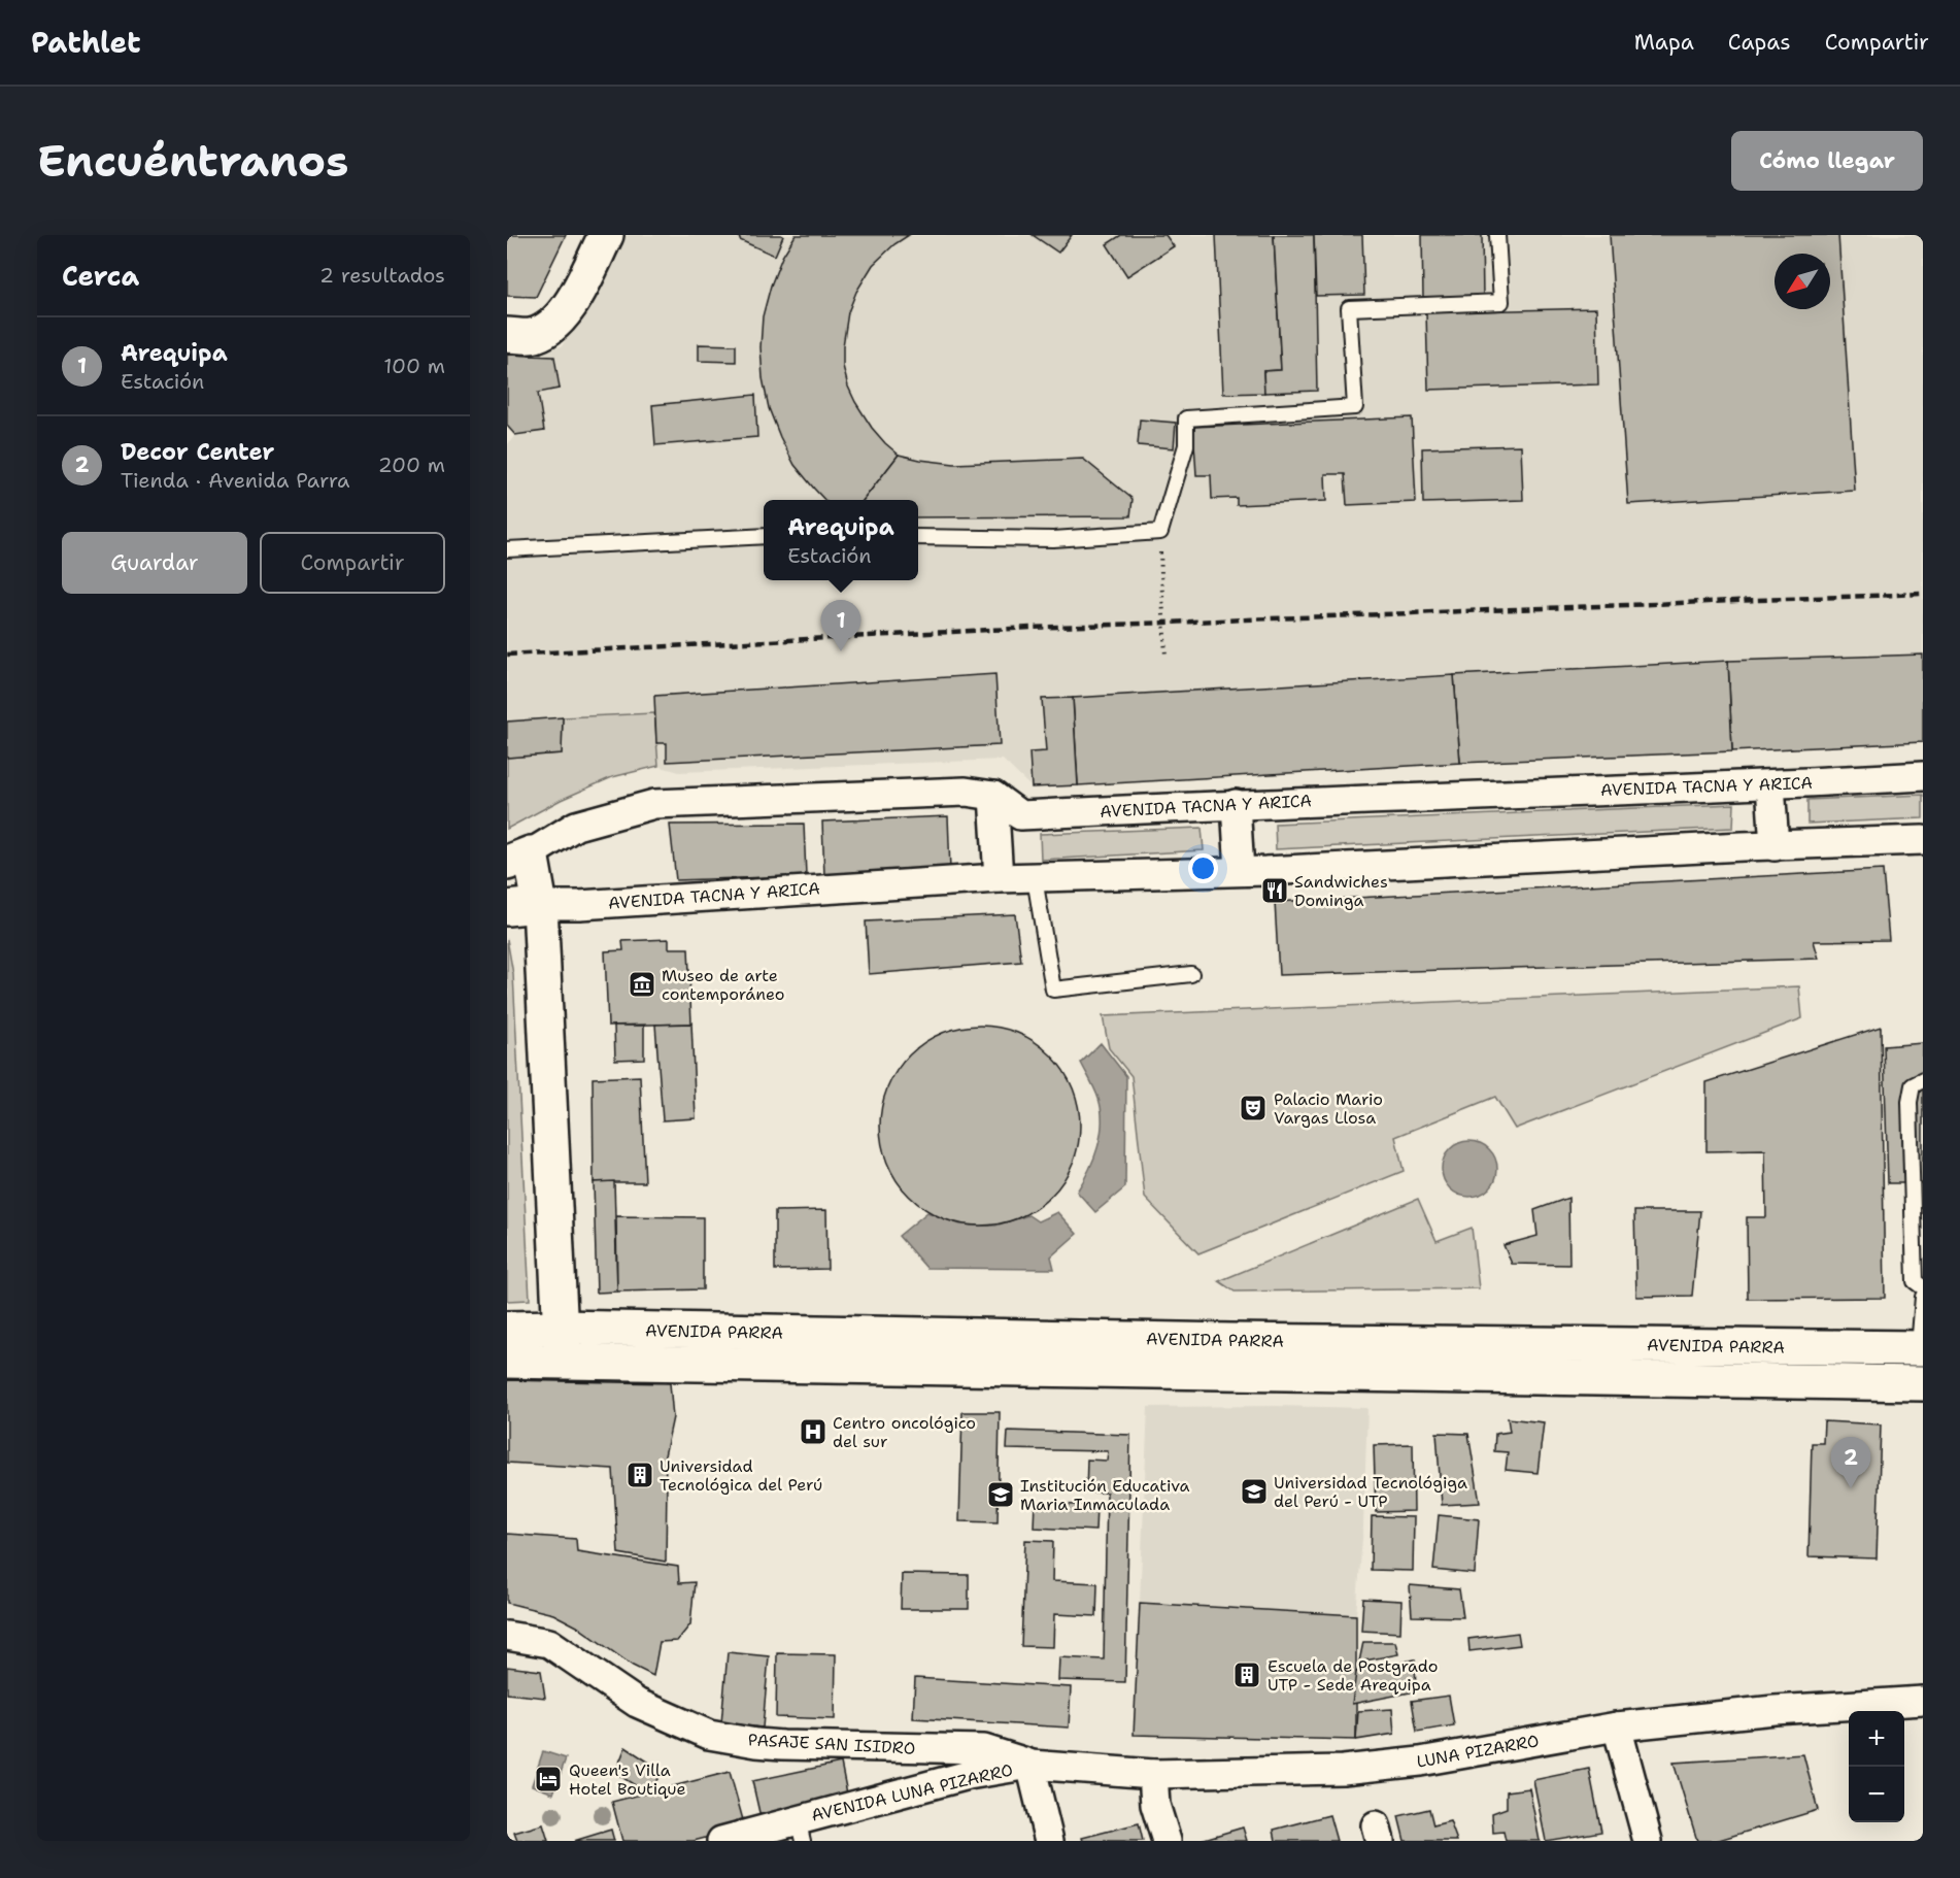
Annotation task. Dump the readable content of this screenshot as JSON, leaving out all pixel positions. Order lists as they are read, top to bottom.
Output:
{
  "streets": {
    "main road": ["AVENIDA TACNA Y ARICA", "AVENIDA PARRA"],
    "street": ["PASAJE SAN ISIDRO", "LUNA PIZARRO", "AVENIDA LUNA PIZARRO"]
  },
  "crossings": [
    ["PASAJE SAN ISIDRO", "LUNA PIZARRO"],
    ["PASAJE SAN ISIDRO", "AVENIDA LUNA PIZARRO"],
    ["LUNA PIZARRO", "AVENIDA LUNA PIZARRO"]
  ],
  "places": {
    "restaurant": ["Sandwiches Dominga"],
    "museum": ["Museo de arte contemporáneo"],
    "theatre": ["Palacio Mario Vargas Llosa"],
    "hospital": ["Centro oncológico del sur"],
    "building": ["Universidad Tecnológica del Perú", "Escuela de Postgrado UTP - Sede Arequipa"],
    "school or university": ["Universidad Tecnológiga del Perú - UTP", "Institución Educativa Maria Inmaculada"],
    "hotel": ["Queen's Villa Hotel Boutique"]
  },
  "north": "bottom left",
  "page": {
    "header": "Pathlet",
    "nav": ["Mapa", "Capas", "Compartir"],
    "buttons": [
      "Cómo llegar",
      ["Guardar", "Compartir"]
    ],
    "title": "Encuéntranos",
    "heading": ["Cerca", "2 resultados"],
    "list": [
      {
        "mark": "1",
        "name": "Arequipa",
        "note": "Estación",
        "value": "100 m"
      },
      {
        "mark": "2",
        "name": "Decor Center",
        "note": "Tienda · Avenida Parra",
        "value": "200 m"
      }
    ],
    "popup": ["Arequipa", "Estación"],
    "pins": ["1", "2"],
    "map_buttons": ["+", "−"]
  }
}
